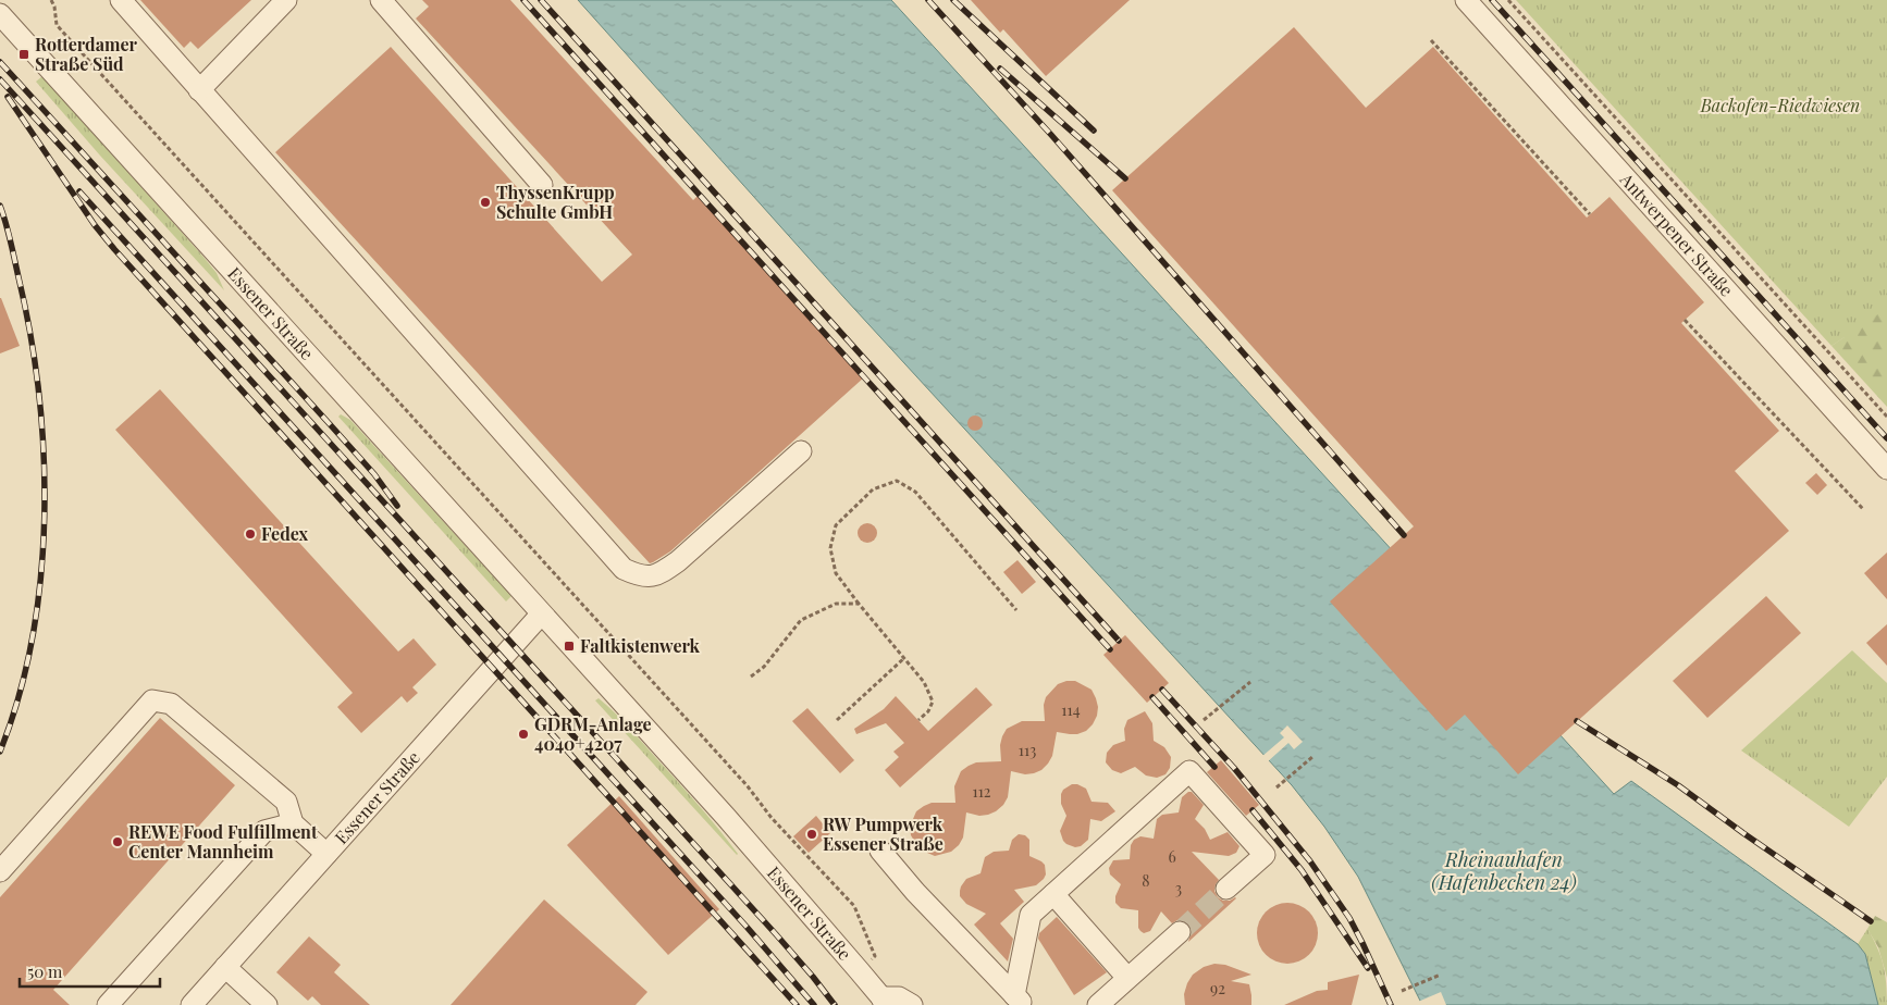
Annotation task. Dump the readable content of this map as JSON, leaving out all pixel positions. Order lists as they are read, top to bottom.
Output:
{
  "streets": {
    "street": ["Antwerpener Straße", "Essener Straße"]
  },
  "water": ["Rheinauhafen (Hafenbecken 24)"],
  "parks": ["Backofen-Riedwiesen"],
  "places": {
    "transit": ["Rotterdamer Straße Süd", "Faltkistenwerk"],
    "other": [
      "ThyssenKrupp Schulte GmbH",
      "Fedex",
      "GDRM-Anlage 4040+4207",
      "RW Pumpwerk Essener Straße",
      "REWE Food Fulfillment Center Mannheim"
    ]
  },
  "house_numbers": [
    "114",
    "113",
    "112",
    "6",
    "8",
    "3",
    "92"
  ],
  "scale_bar": "50 m"
}
